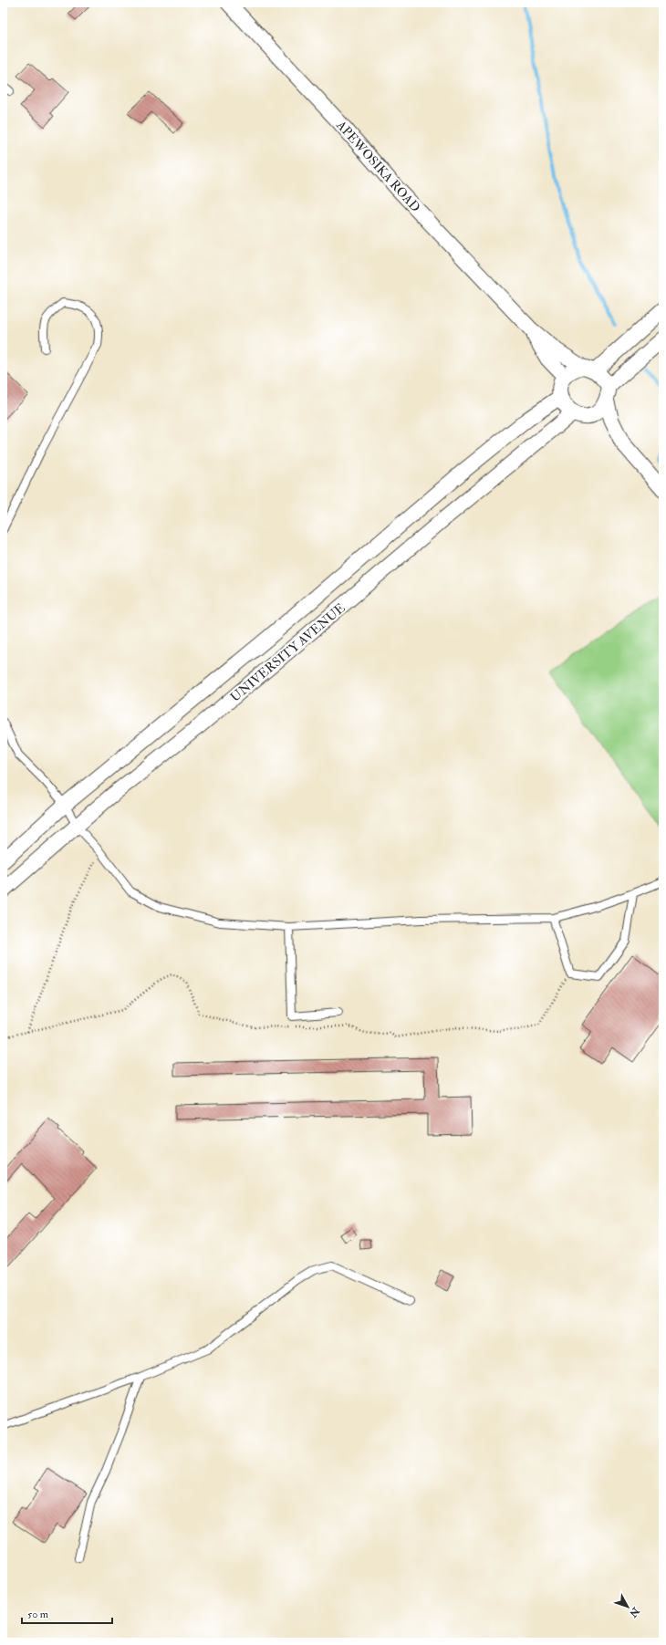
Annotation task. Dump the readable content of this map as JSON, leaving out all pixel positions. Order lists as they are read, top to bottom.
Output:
{
  "streets": {
    "street": ["APEWOSIKA ROAD", "UNIVERSITY AVENUE"]
  },
  "scale_bar": "50 m",
  "north": "bottom right"
}
